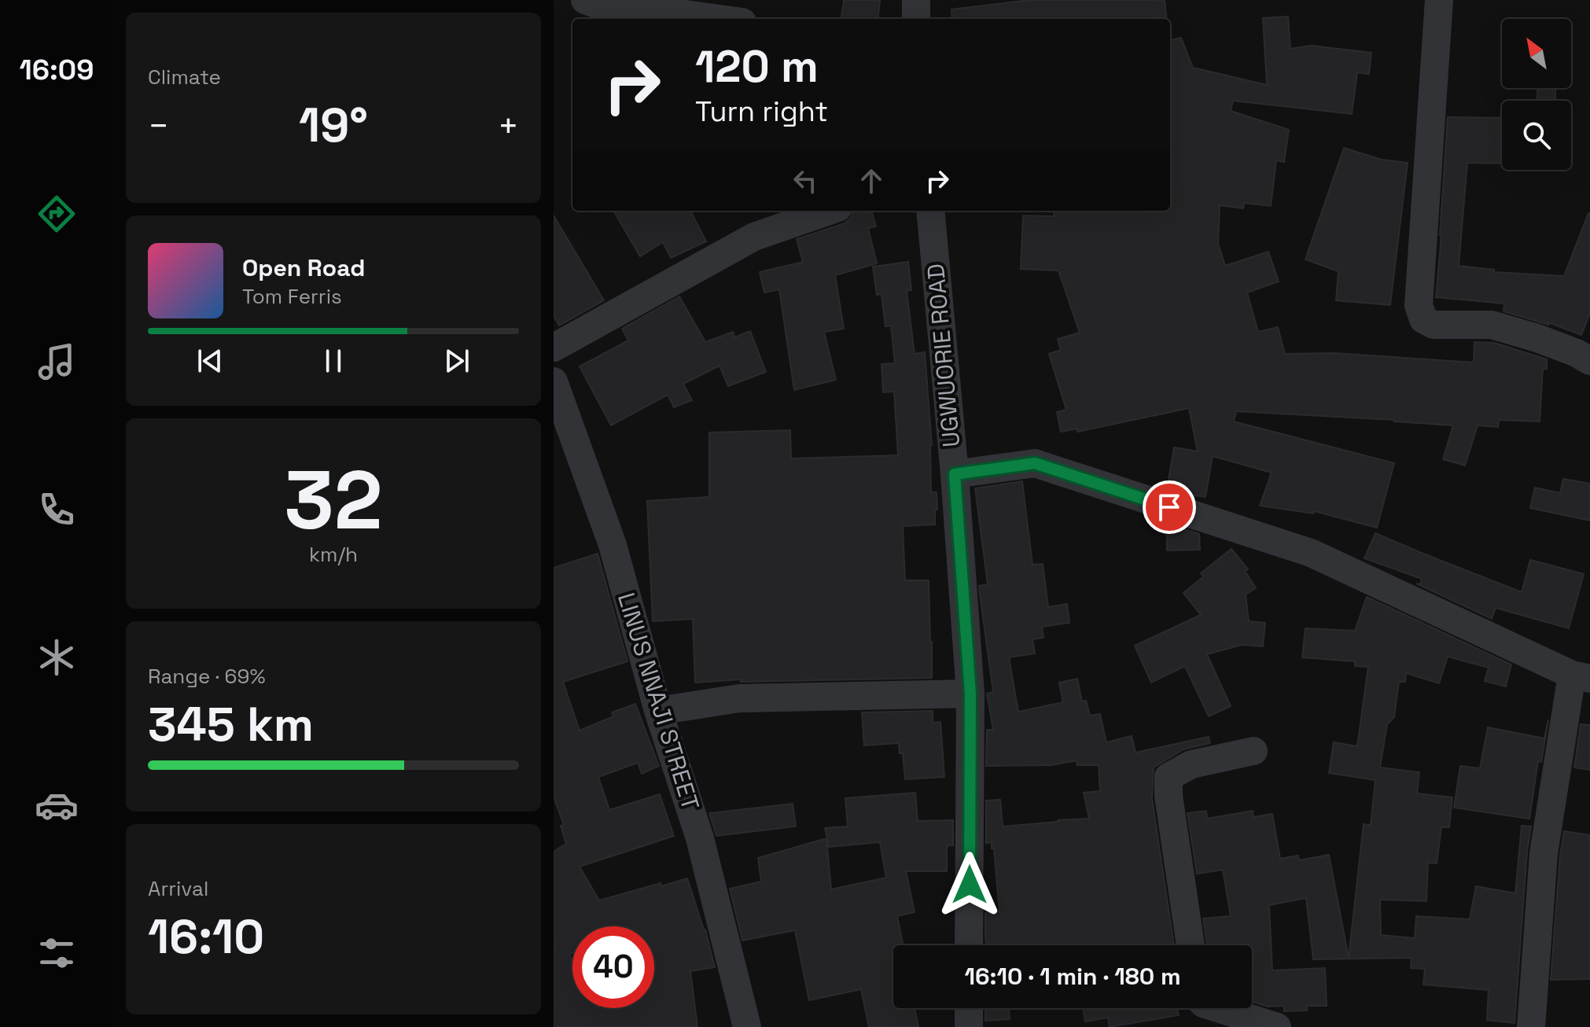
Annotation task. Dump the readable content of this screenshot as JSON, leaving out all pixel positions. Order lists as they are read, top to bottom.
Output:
{
  "streets": {
    "street": ["UGWUORIE ROAD", "LINUS NNAJI STREET"]
  },
  "north": "top left",
  "page": {
    "tabs": "16:09",
    "tile": [
      "Climate",
      ["32", "km/h"],
      ["Range · 69%", "345 km"],
      ["Arrival", "16:10"]
    ],
    "turn": ["120 m", "Turn right"],
    "heat": ["−", "19°", "+"],
    "song": ["Open Road", "Tom Ferris"],
    "limit": "40",
    "trip": "16:10 · 1 min · 180 m"
  }
}
